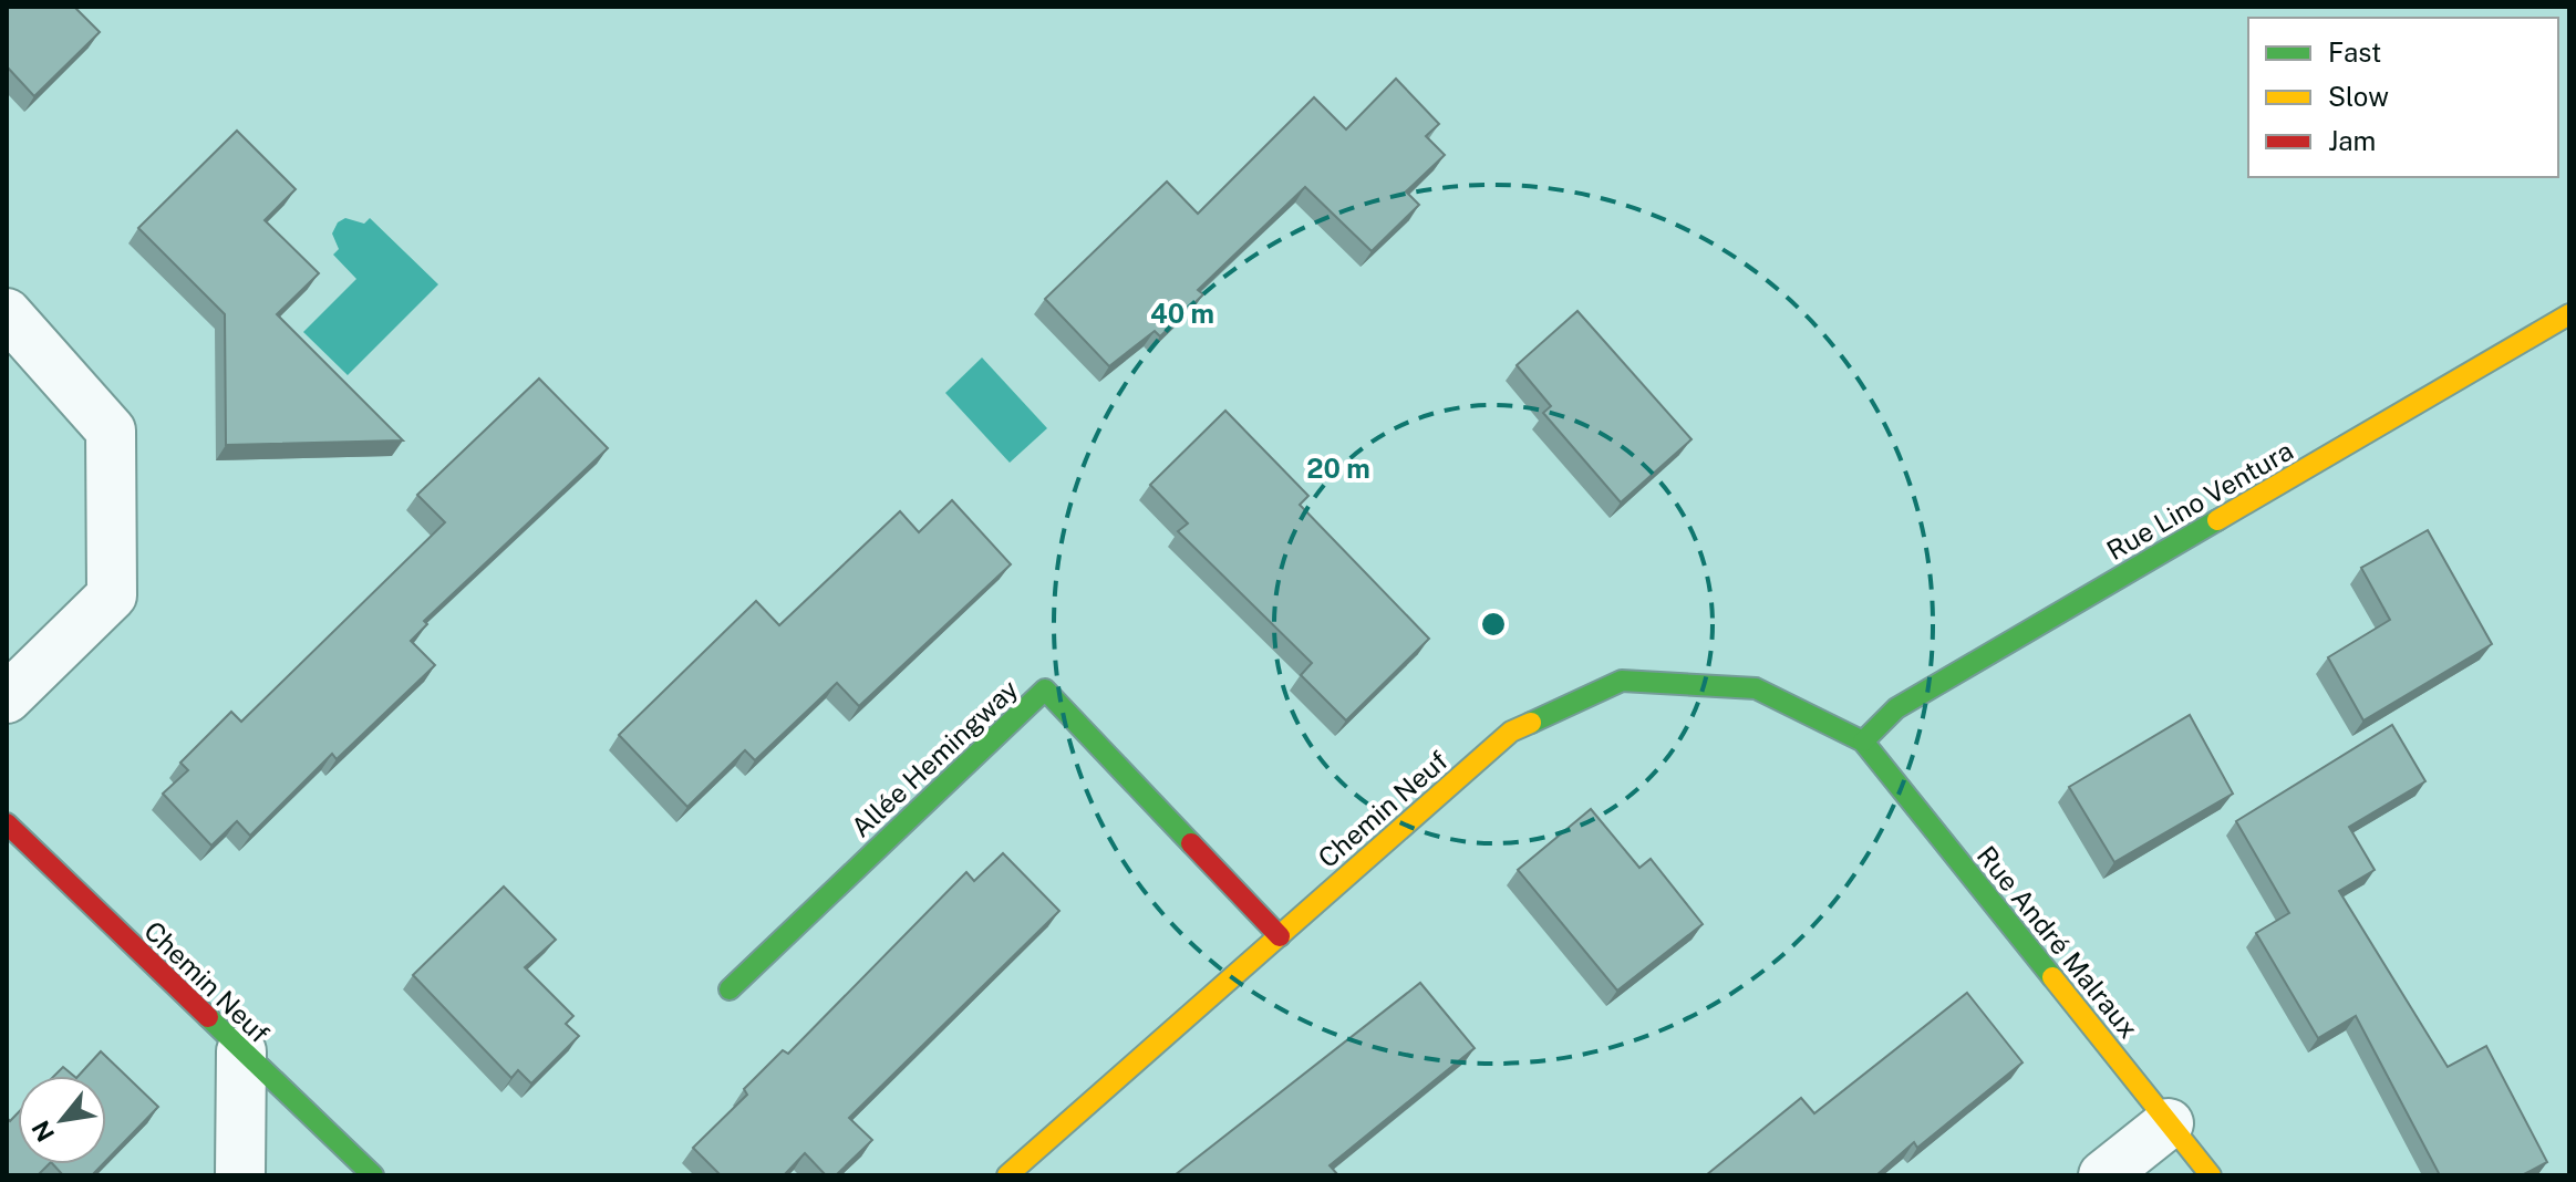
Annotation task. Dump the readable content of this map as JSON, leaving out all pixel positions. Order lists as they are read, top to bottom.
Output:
{
  "streets": {
    "street": [
      "Rue Lino Ventura",
      "Allée Hemingway",
      "Chemin Neuf",
      "Rue André Malraux"
    ]
  },
  "crossings": [
    ["Rue Lino Ventura", "Chemin Neuf"],
    ["Rue Lino Ventura", "Rue André Malraux"],
    ["Allée Hemingway", "Chemin Neuf"],
    ["Chemin Neuf", "Rue André Malraux"]
  ],
  "legend": ["Fast", "Slow", "Jam"],
  "north": "bottom left",
  "rings": ["40 m", "20 m"]
}
